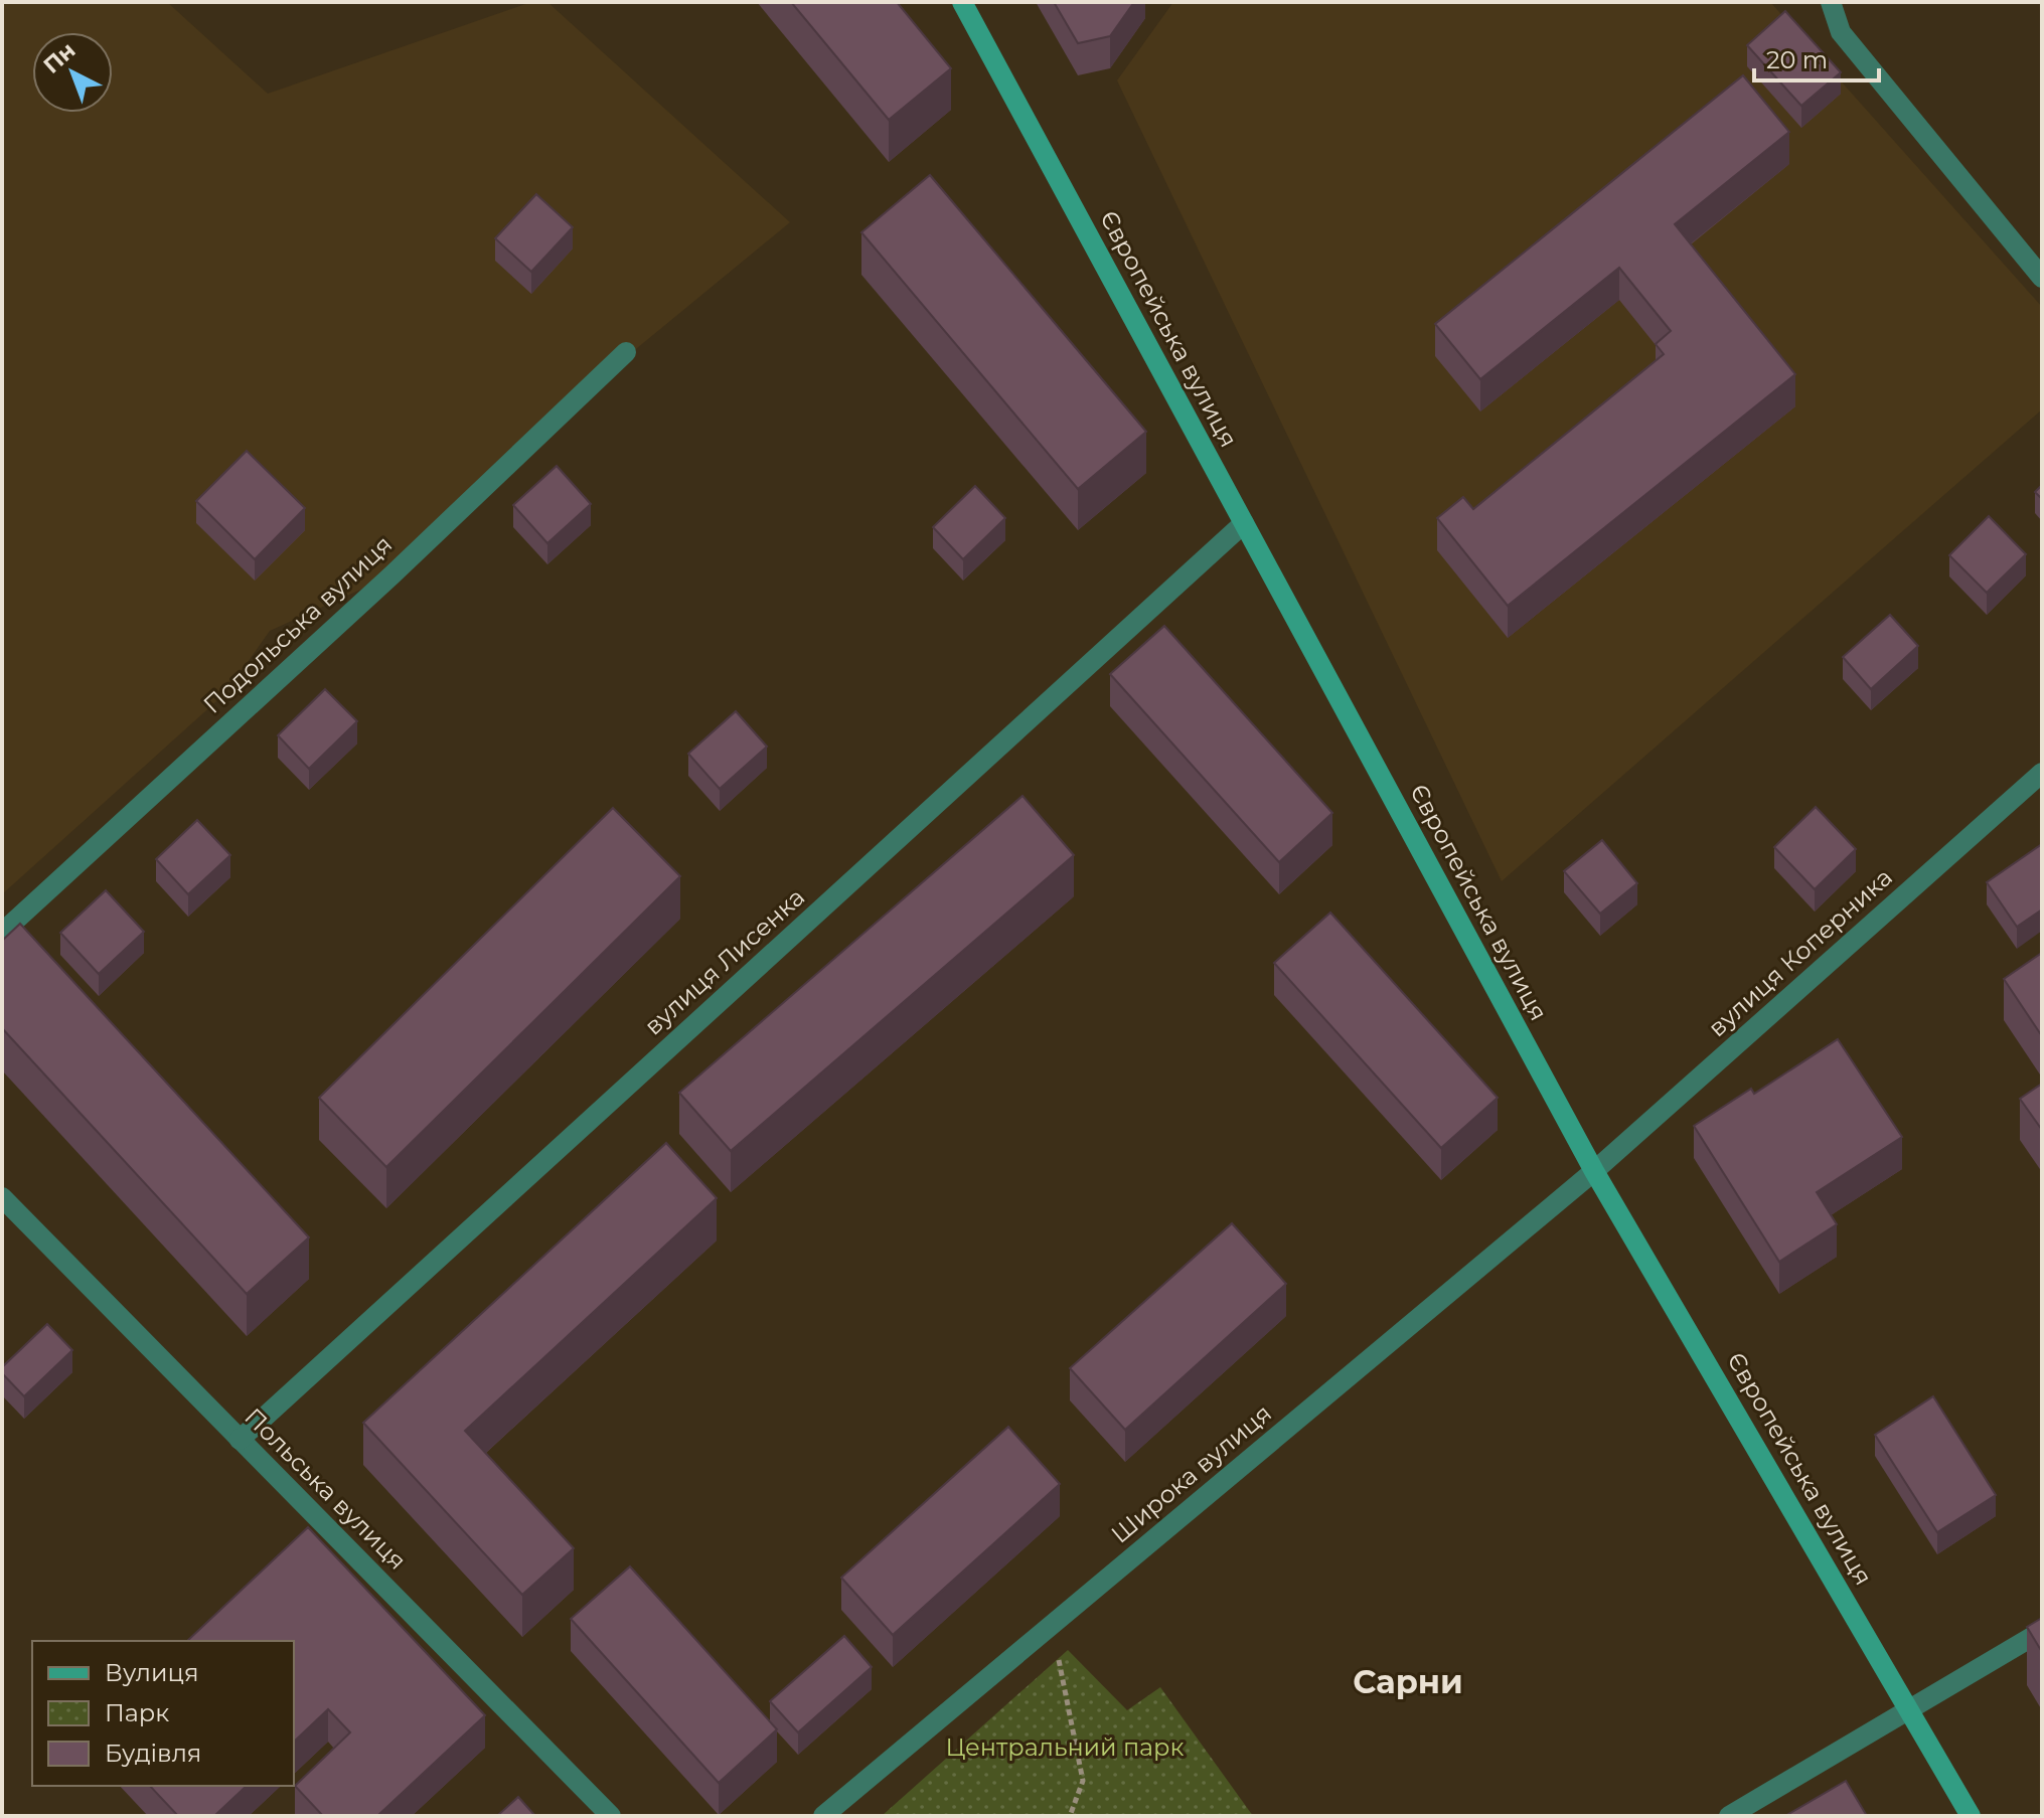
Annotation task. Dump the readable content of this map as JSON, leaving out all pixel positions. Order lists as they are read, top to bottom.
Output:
{
  "streets": {
    "main road": ["Європейська вулиця"],
    "street": [
      "Подольська вулиця",
      "вулиця Коперника",
      "вулиця Лисенка",
      "Широка вулиця",
      "Польська вулиця"
    ]
  },
  "crossings": [
    ["Європейська вулиця", "вулиця Коперника"],
    ["Європейська вулиця", "вулиця Лисенка"],
    ["Європейська вулиця", "Широка вулиця"],
    ["вулиця Коперника", "Широка вулиця"],
    ["вулиця Лисенка", "Польська вулиця"]
  ],
  "districts": ["Сарни"],
  "parks": ["Центральний парк"],
  "legend": ["Вулиця", "Парк", "Будівля"],
  "scale_bar": "20 m",
  "north": "top left"
}
